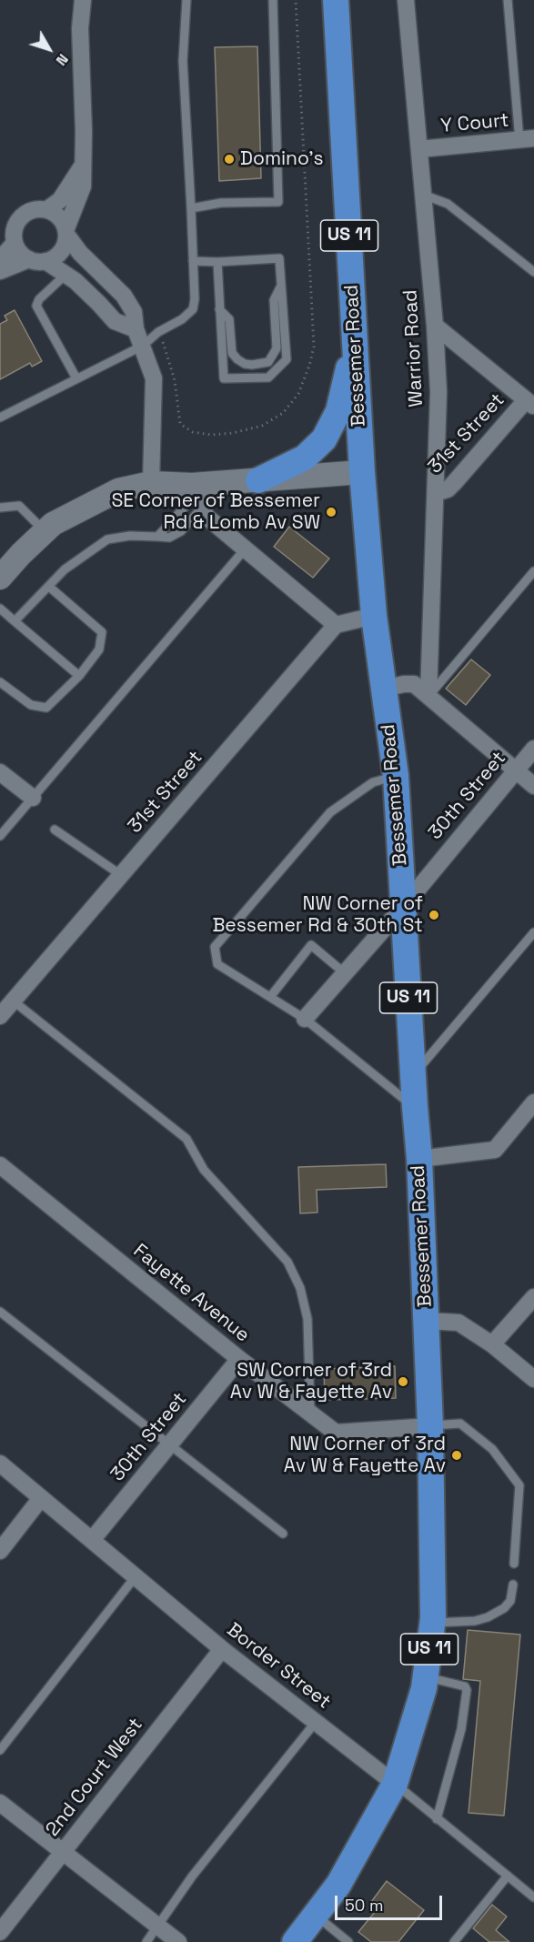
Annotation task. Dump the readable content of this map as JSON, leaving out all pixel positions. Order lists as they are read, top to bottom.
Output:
{
  "streets": {
    "main road": ["US 11", "Bessemer Road"],
    "street": [
      "Y Court",
      "Warrior Road",
      "31st Street",
      "30th Street",
      "Fayette Avenue",
      "Border Street",
      "2nd Court West"
    ]
  },
  "crossings": [
    ["Y Court", "Warrior Road"],
    ["US 11", "Bessemer Road"],
    ["US 11", "Border Street"],
    ["Warrior Road", "31st Street"],
    ["Bessemer Road", "30th Street"],
    ["Bessemer Road", "Fayette Avenue"],
    ["Bessemer Road", "Border Street"],
    ["30th Street", "Fayette Avenue"],
    ["30th Street", "Border Street"],
    ["Border Street", "2nd Court West"]
  ],
  "places": [
    "Domino's",
    "SE Corner of Bessemer Rd & Lomb Av SW",
    "NW Corner of Bessemer Rd & 30th St",
    "SW Corner of 3rd Av W & Fayette Av",
    "NW Corner of 3rd Av W & Fayette Av"
  ],
  "scale_bar": "50 m",
  "north": "bottom right"
}
